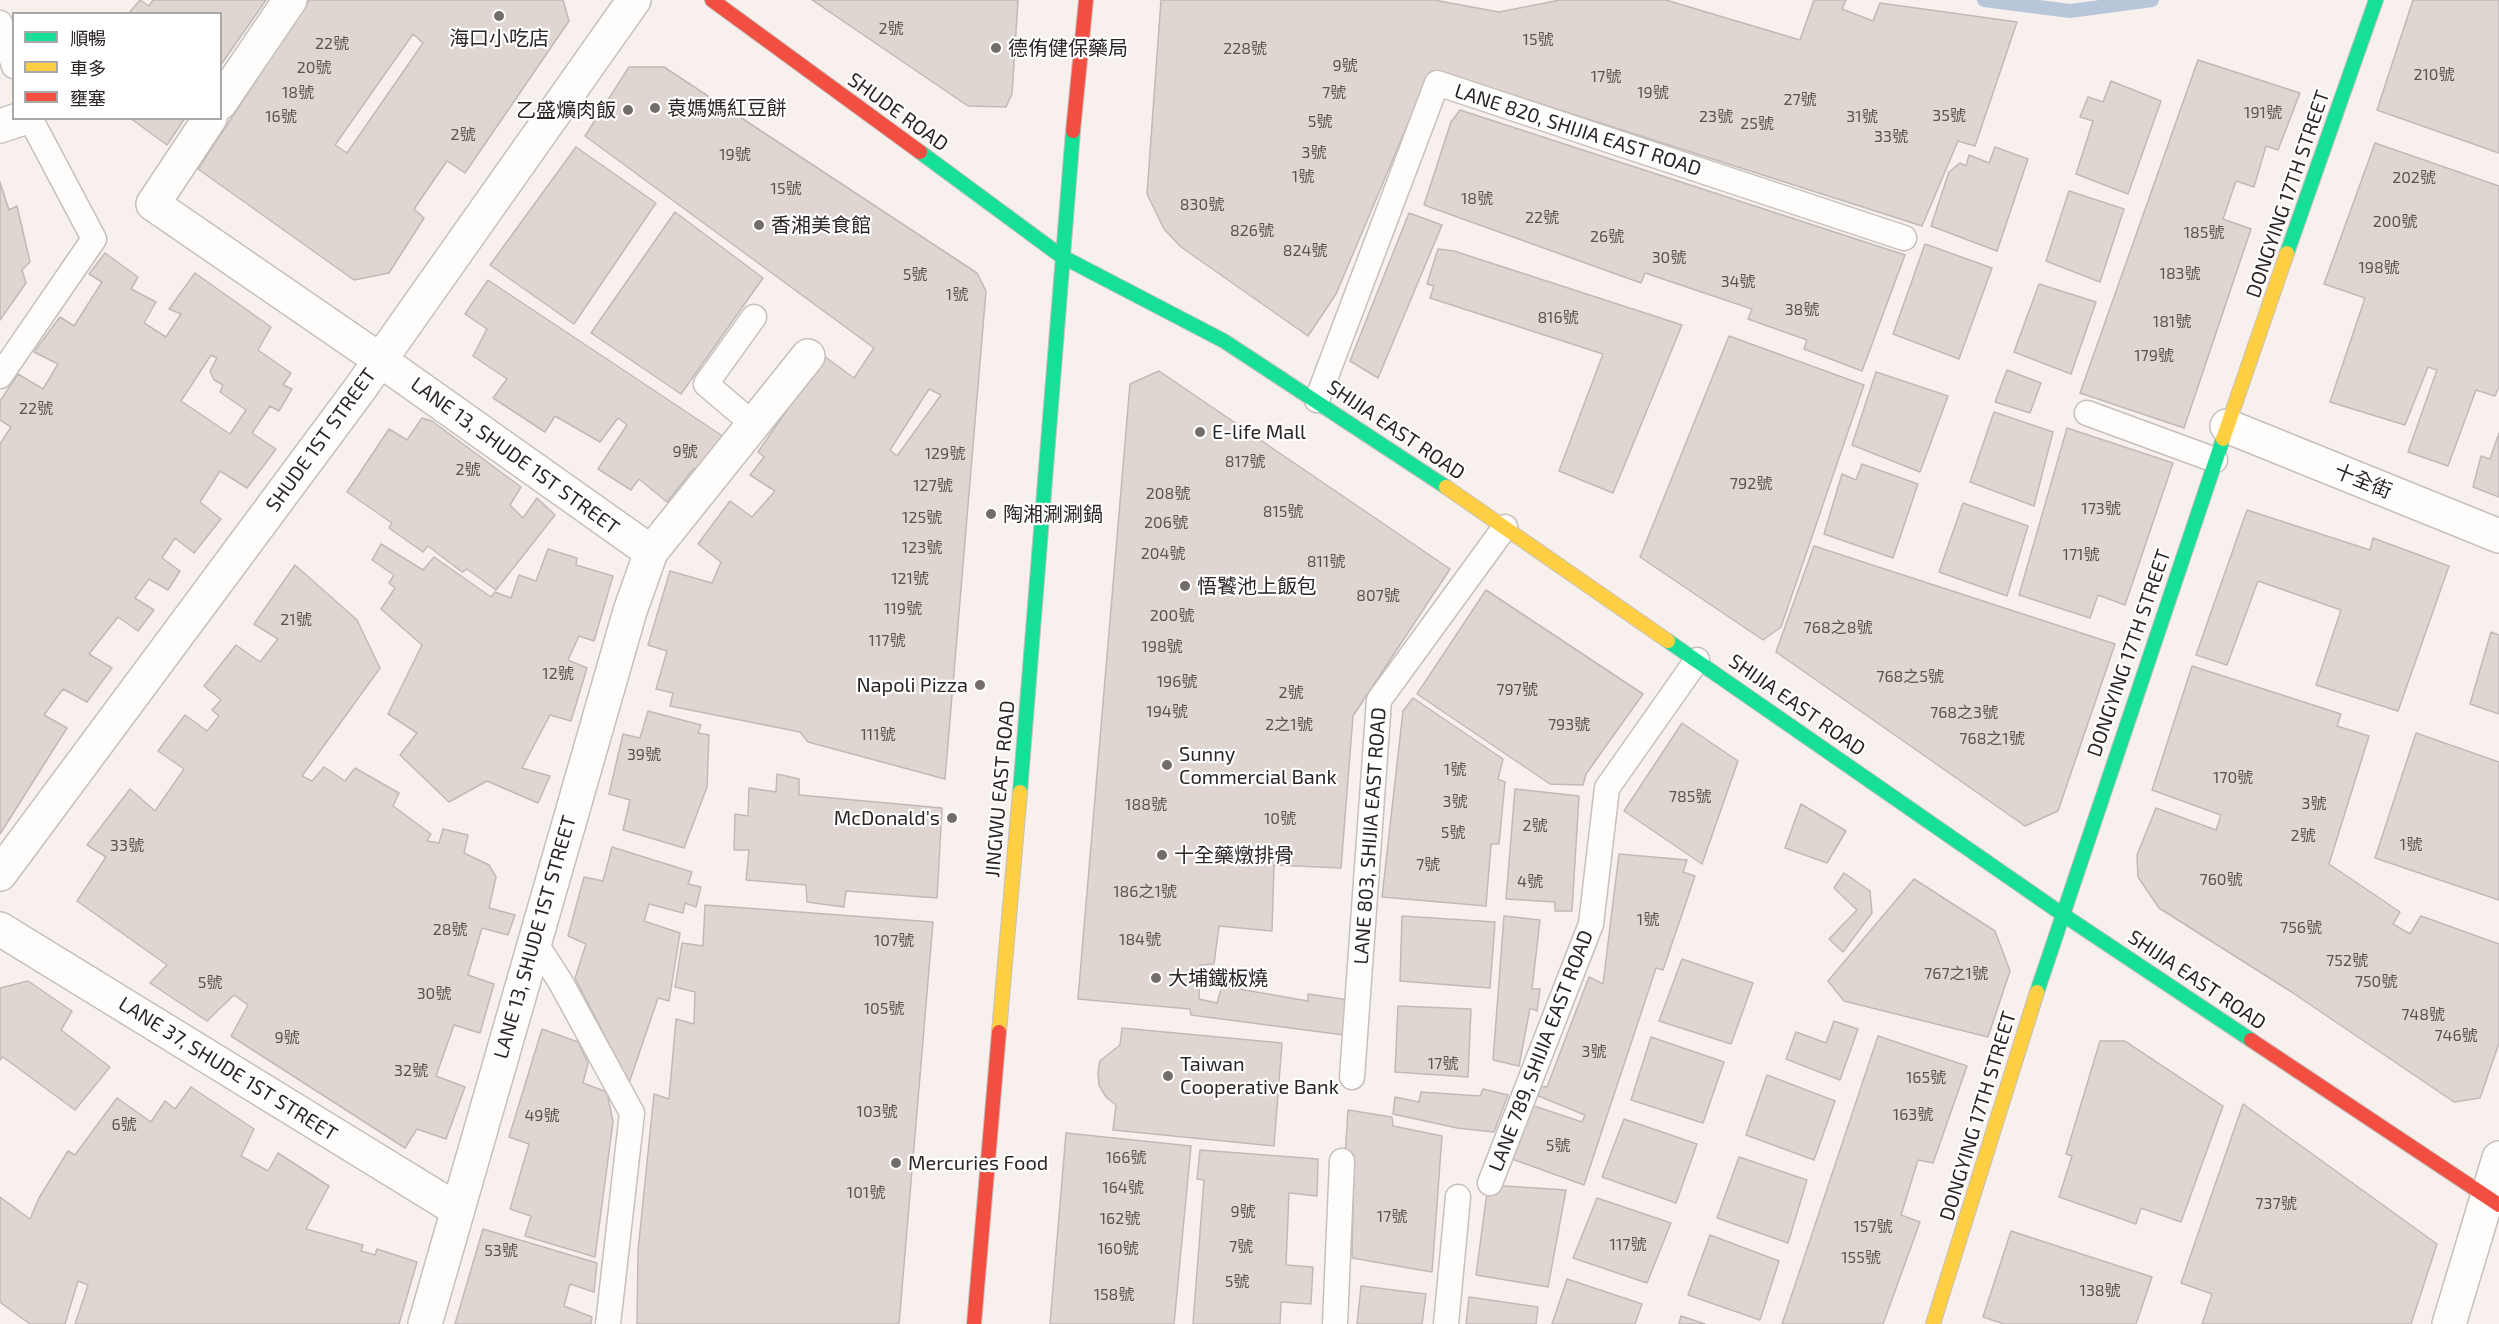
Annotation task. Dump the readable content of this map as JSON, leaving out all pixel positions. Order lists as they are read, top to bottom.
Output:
{
  "streets": {
    "street": [
      "SHUDE ROAD",
      "DONGYING 17TH STREET",
      "SHIJIA EAST ROAD",
      "SHUDE 1ST STREET",
      "LANE 13, SHUDE 1ST STREET",
      "十全街",
      "JINGWU EAST ROAD",
      "LANE 37, SHUDE 1ST STREET"
    ],
    "lane": ["LANE 820, SHIJIA EAST ROAD", "LANE 803, SHIJIA EAST ROAD", "LANE 789, SHIJIA EAST ROAD"]
  },
  "crossings": [
    ["SHUDE ROAD", "SHIJIA EAST ROAD"],
    ["SHUDE ROAD", "JINGWU EAST ROAD"],
    ["LANE 820, SHIJIA EAST ROAD", "SHIJIA EAST ROAD"],
    ["DONGYING 17TH STREET", "SHIJIA EAST ROAD"],
    ["DONGYING 17TH STREET", "十全街"],
    ["SHIJIA EAST ROAD", "JINGWU EAST ROAD"],
    ["SHIJIA EAST ROAD", "LANE 803, SHIJIA EAST ROAD"],
    ["SHIJIA EAST ROAD", "LANE 789, SHIJIA EAST ROAD"],
    ["SHUDE 1ST STREET", "LANE 13, SHUDE 1ST STREET"],
    ["LANE 13, SHUDE 1ST STREET", "LANE 37, SHUDE 1ST STREET"]
  ],
  "places": [
    "海口小吃店",
    "德侑健保藥局",
    "袁媽媽紅豆餅",
    "乙盛爌肉飯",
    "香湘美食館",
    "E-life Mall",
    "陶湘涮涮鍋",
    "悟饕池上飯包",
    "Napoli Pizza",
    "Sunny Commercial Bank",
    "McDonald's",
    "十全藥燉排骨",
    "大埔鐵板燒",
    "Taiwan Cooperative Bank",
    "Mercuries Food"
  ],
  "house_numbers": [
    "2號",
    "15號",
    "22號",
    "228號",
    "9號",
    "20號",
    "210號",
    "17號",
    "18號",
    "7號",
    "19號",
    "27號",
    "191號",
    "35號",
    "16號",
    "23號",
    "31號",
    "5號",
    "25號",
    "2號",
    "33號",
    "3號",
    "19號",
    "1號",
    "202號",
    "15號",
    "18號",
    "830號",
    "22號",
    "200號",
    "826號",
    "185號",
    "26號",
    "824號",
    "30號",
    "198號",
    "183號",
    "5號",
    "34號",
    "1號",
    "38號",
    "816號",
    "181號",
    "179號",
    "22號",
    "9號",
    "129號",
    "817號",
    "2號",
    "792號",
    "127號",
    "208號",
    "173號",
    "815號",
    "125號",
    "206號",
    "123號",
    "204號",
    "171號",
    "811號",
    "121號",
    "807號",
    "119號",
    "200號",
    "21號",
    "768之8號",
    "117號",
    "198號",
    "12號",
    "768之5號",
    "196號",
    "797號",
    "2號",
    "194號",
    "768之3號",
    "2之1號",
    "793號",
    "111號",
    "768之1號",
    "39號",
    "1號",
    "170號",
    "785號",
    "3號",
    "3號",
    "188號",
    "10號",
    "2號",
    "5號",
    "2號",
    "1號",
    "33號",
    "7號",
    "760號",
    "4號",
    "186之1號",
    "1號",
    "756號",
    "28號",
    "184號",
    "107號",
    "752號",
    "767之1號",
    "750號",
    "5號",
    "30號",
    "105號",
    "748號",
    "746號",
    "9號",
    "3號",
    "17號",
    "32號",
    "165號",
    "103號",
    "163號",
    "49號",
    "6號",
    "5號",
    "166號",
    "164號",
    "101號",
    "737號",
    "9號",
    "17號",
    "162號",
    "157號",
    "117號",
    "7號",
    "160號",
    "53號",
    "155號",
    "5號",
    "138號",
    "158號"
  ],
  "legend": ["順暢", "車多", "壅塞"]
}
